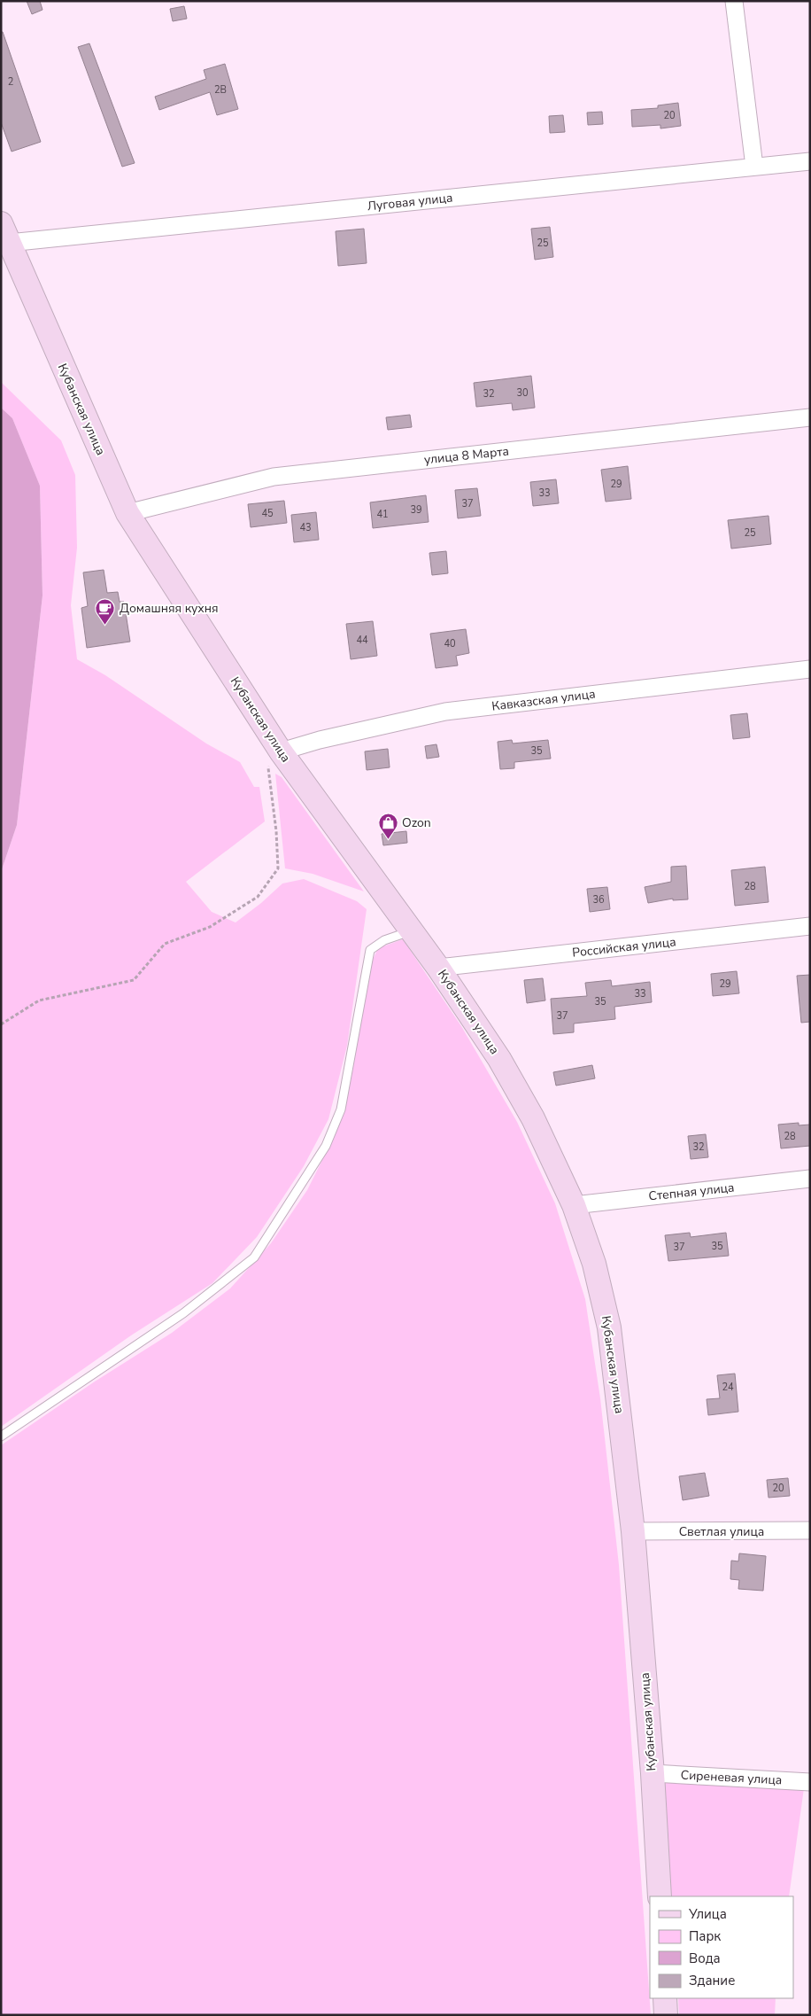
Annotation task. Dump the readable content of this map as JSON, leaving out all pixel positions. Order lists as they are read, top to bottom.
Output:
{
  "streets": {
    "main road": ["Кубанская улица"],
    "street": [
      "Луговая улица",
      "улица 8 Марта",
      "Кавказская улица",
      "Российская улица",
      "Степная улица",
      "Светлая улица",
      "Сиреневая улица"
    ]
  },
  "crossings": [
    ["Луговая улица", "Кубанская улица"],
    ["Кубанская улица", "улица 8 Марта"],
    ["Кубанская улица", "Кавказская улица"],
    ["Кубанская улица", "Российская улица"],
    ["Кубанская улица", "Степная улица"],
    ["Кубанская улица", "Светлая улица"],
    ["Кубанская улица", "Сиреневая улица"]
  ],
  "places": {
    "cafe": ["Домашняя кухня"],
    "shop": ["Ozon"]
  },
  "house_numbers": [
    "2",
    "2В",
    "20",
    "25",
    "30",
    "32",
    "29",
    "33",
    "37",
    "39",
    "45",
    "41",
    "43",
    "25",
    "44",
    "40",
    "35",
    "28",
    "36",
    "29",
    "33",
    "35",
    "37",
    "28",
    "32",
    "35",
    "37",
    "24",
    "20"
  ],
  "legend": [
    "Улица",
    "Парк",
    "Вода",
    "Здание"
  ]
}
